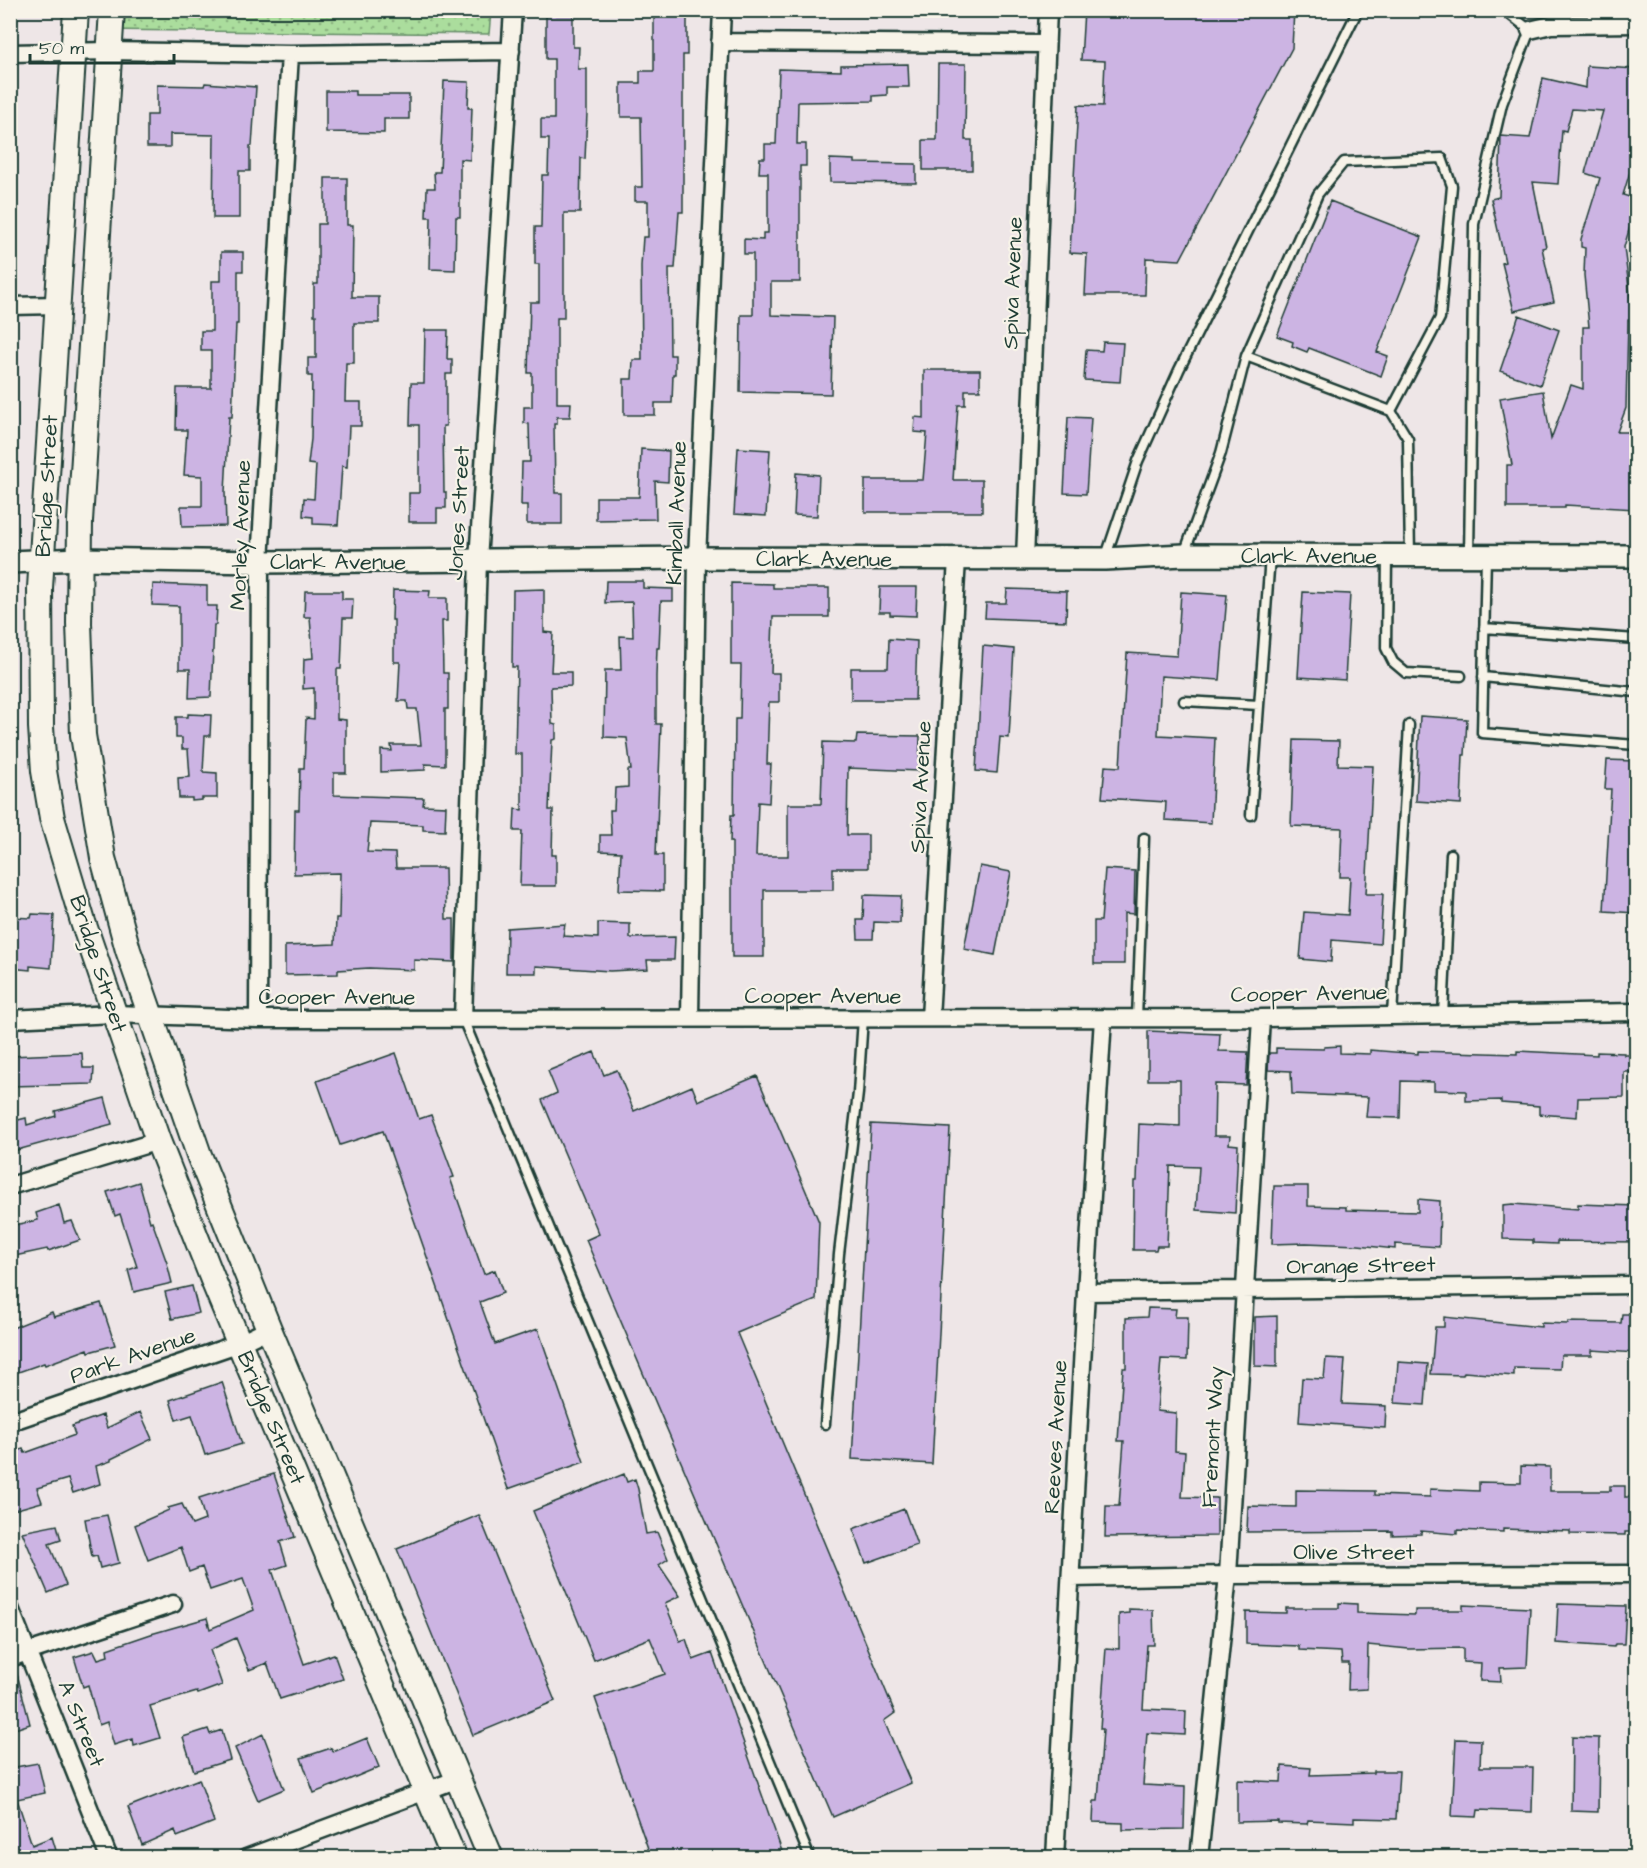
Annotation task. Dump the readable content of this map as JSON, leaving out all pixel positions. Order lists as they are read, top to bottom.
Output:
{
  "streets": {
    "main road": ["Bridge Street"],
    "street": [
      "Spiva Avenue",
      "Jones Street",
      "Kimball Avenue",
      "Morley Avenue",
      "Clark Avenue",
      "Cooper Avenue",
      "Orange Street",
      "Park Avenue",
      "Reeves Avenue",
      "Fremont Way",
      "Olive Street",
      "A Street"
    ]
  },
  "crossings": [
    ["Spiva Avenue", "Clark Avenue"],
    ["Spiva Avenue", "Cooper Avenue"],
    ["Bridge Street", "Clark Avenue"],
    ["Bridge Street", "Cooper Avenue"],
    ["Bridge Street", "Park Avenue"],
    ["Jones Street", "Clark Avenue"],
    ["Jones Street", "Cooper Avenue"],
    ["Kimball Avenue", "Clark Avenue"],
    ["Kimball Avenue", "Cooper Avenue"],
    ["Morley Avenue", "Clark Avenue"],
    ["Morley Avenue", "Cooper Avenue"],
    ["Cooper Avenue", "Reeves Avenue"],
    ["Cooper Avenue", "Fremont Way"],
    ["Orange Street", "Reeves Avenue"],
    ["Orange Street", "Fremont Way"],
    ["Reeves Avenue", "Olive Street"],
    ["Fremont Way", "Olive Street"]
  ],
  "scale_bar": "50 m"
}
